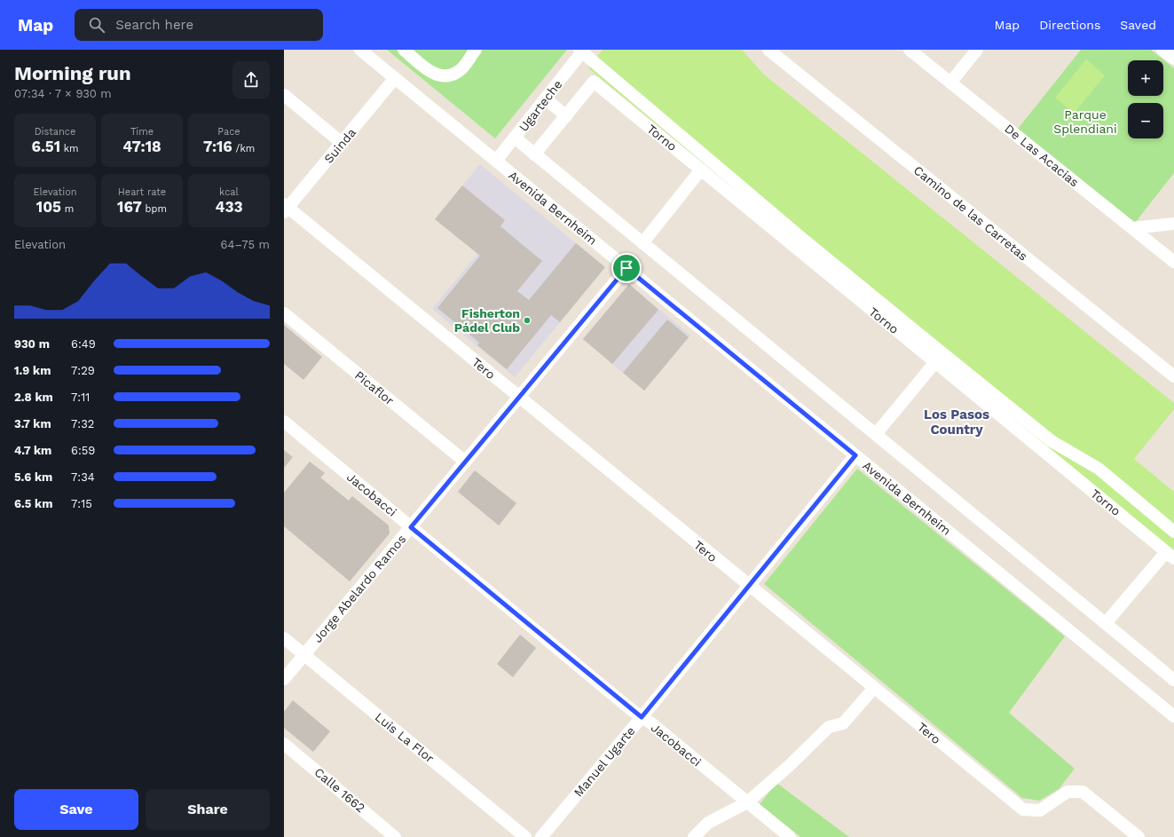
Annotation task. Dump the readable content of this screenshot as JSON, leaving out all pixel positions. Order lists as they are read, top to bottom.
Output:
{
  "streets": {
    "street": [
      "Ugarteche",
      "Torno",
      "Suinda",
      "De Las Acacias",
      "Avenida Bernheim",
      "Camino de las Carretas",
      "Tero",
      "Picaflor",
      "Jacobacci",
      "Jorge Abelardo Ramos",
      "Luis La Flor",
      "Manuel Ugarte",
      "Calle 1662"
    ]
  },
  "crossings": [
    ["Ugarteche", "Avenida Bernheim"],
    ["Suinda", "Avenida Bernheim"],
    ["Suinda", "Tero"],
    ["Avenida Bernheim", "Jorge Abelardo Ramos"],
    ["Avenida Bernheim", "Manuel Ugarte"],
    ["Tero", "Jorge Abelardo Ramos"],
    ["Tero", "Manuel Ugarte"],
    ["Picaflor", "Jorge Abelardo Ramos"],
    ["Jacobacci", "Jorge Abelardo Ramos"],
    ["Jacobacci", "Manuel Ugarte"],
    ["Jorge Abelardo Ramos", "Luis La Flor"]
  ],
  "districts": ["Los Pasos Country"],
  "parks": ["Parque Splendiani"],
  "places": ["Fisherton Pádel Club"],
  "page": {
    "header": "Map",
    "search": "Search here",
    "nav": ["Map", "Directions", "Saved"],
    "heading": ["Morning run", "07:34 · 7 × 930 m"],
    "map_buttons": ["+", "−"],
    "stats": [
      ["Distance", "6.51 km"],
      ["Time", "47:18"],
      ["Pace", "7:16 /km"],
      ["Elevation", "105 m"],
      ["Heart rate", "167 bpm"],
      ["kcal", "433"]
    ],
    "chart": ["Elevation", "64–75 m"],
    "list": [
      {
        "name": "930 m",
        "note": "6:49"
      },
      {
        "name": "1.9 km",
        "note": "7:29"
      },
      {
        "name": "2.8 km",
        "note": "7:11"
      },
      {
        "name": "3.7 km",
        "note": "7:32"
      },
      {
        "name": "4.7 km",
        "note": "6:59"
      },
      {
        "name": "5.6 km",
        "note": "7:34"
      },
      {
        "name": "6.5 km",
        "note": "7:15"
      }
    ],
    "buttons": ["Save", "Share"]
  }
}
